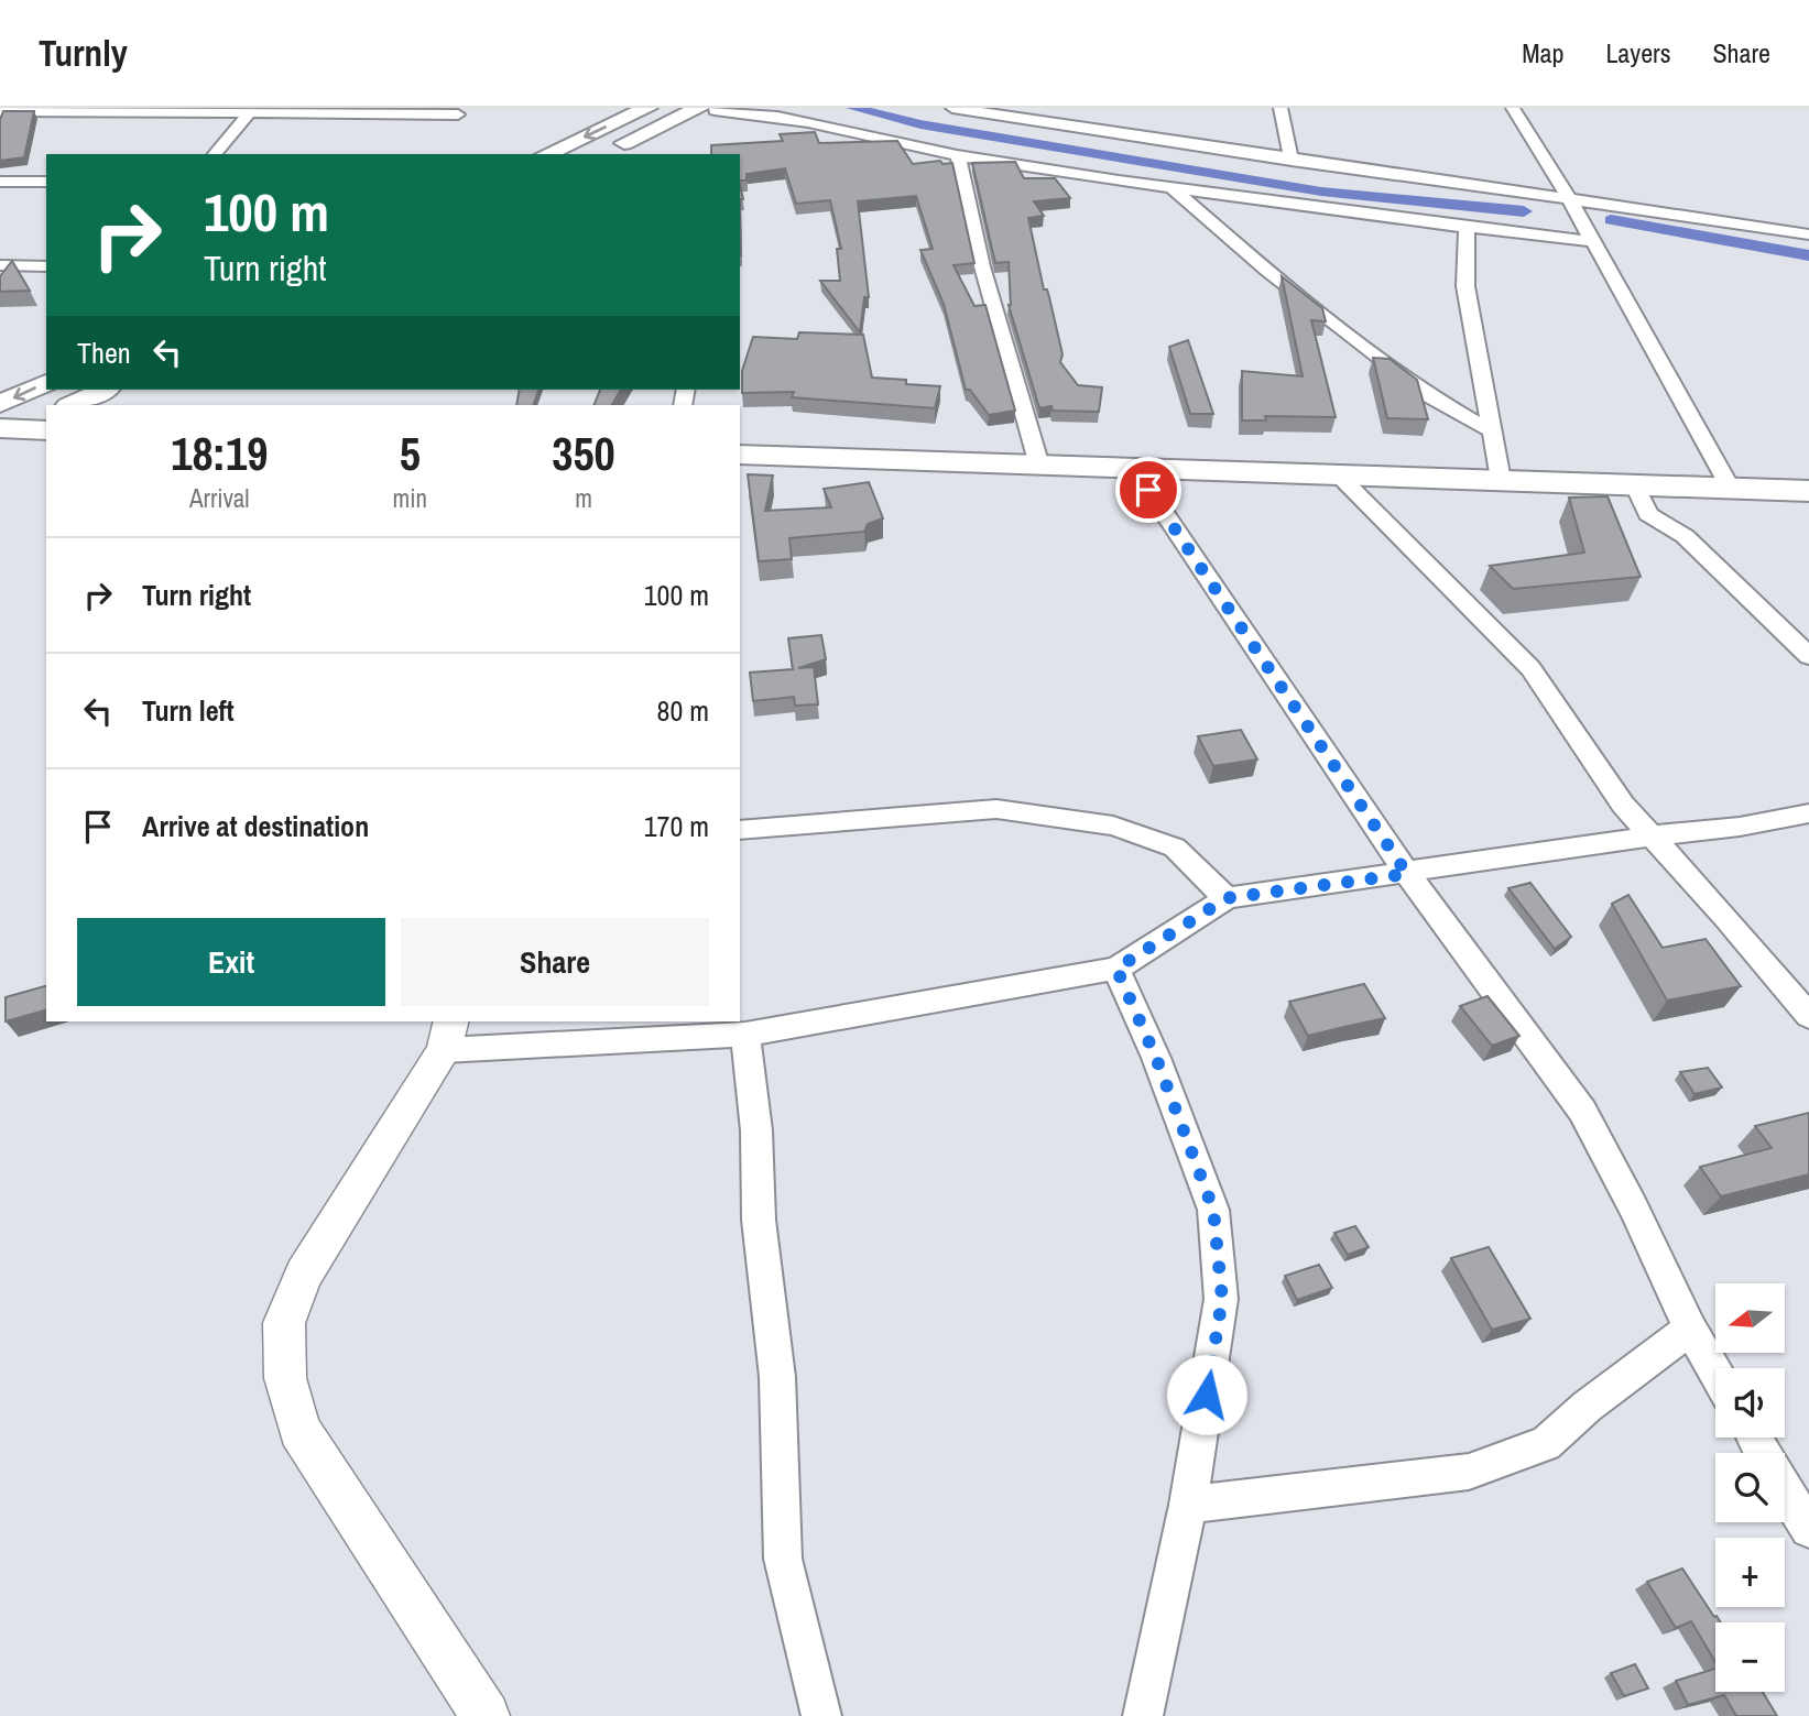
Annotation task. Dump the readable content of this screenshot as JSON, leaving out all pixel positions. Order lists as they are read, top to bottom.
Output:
{
  "north": "left",
  "page": {
    "header": "Turnly",
    "nav": ["Map", "Layers", "Share"],
    "turn": ["100 m", "Turn right"],
    "then": "Then",
    "eta": [
      "18:19",
      "Arrival",
      "5",
      "min",
      "350",
      "m"
    ],
    "list": [
      {
        "name": "Turn right",
        "value": "100 m"
      },
      {
        "name": "Turn left",
        "value": "80 m"
      },
      {
        "name": "Arrive at destination",
        "value": "170 m"
      }
    ],
    "buttons": ["Exit", "Share"],
    "map_buttons": ["+", "−"]
  }
}
